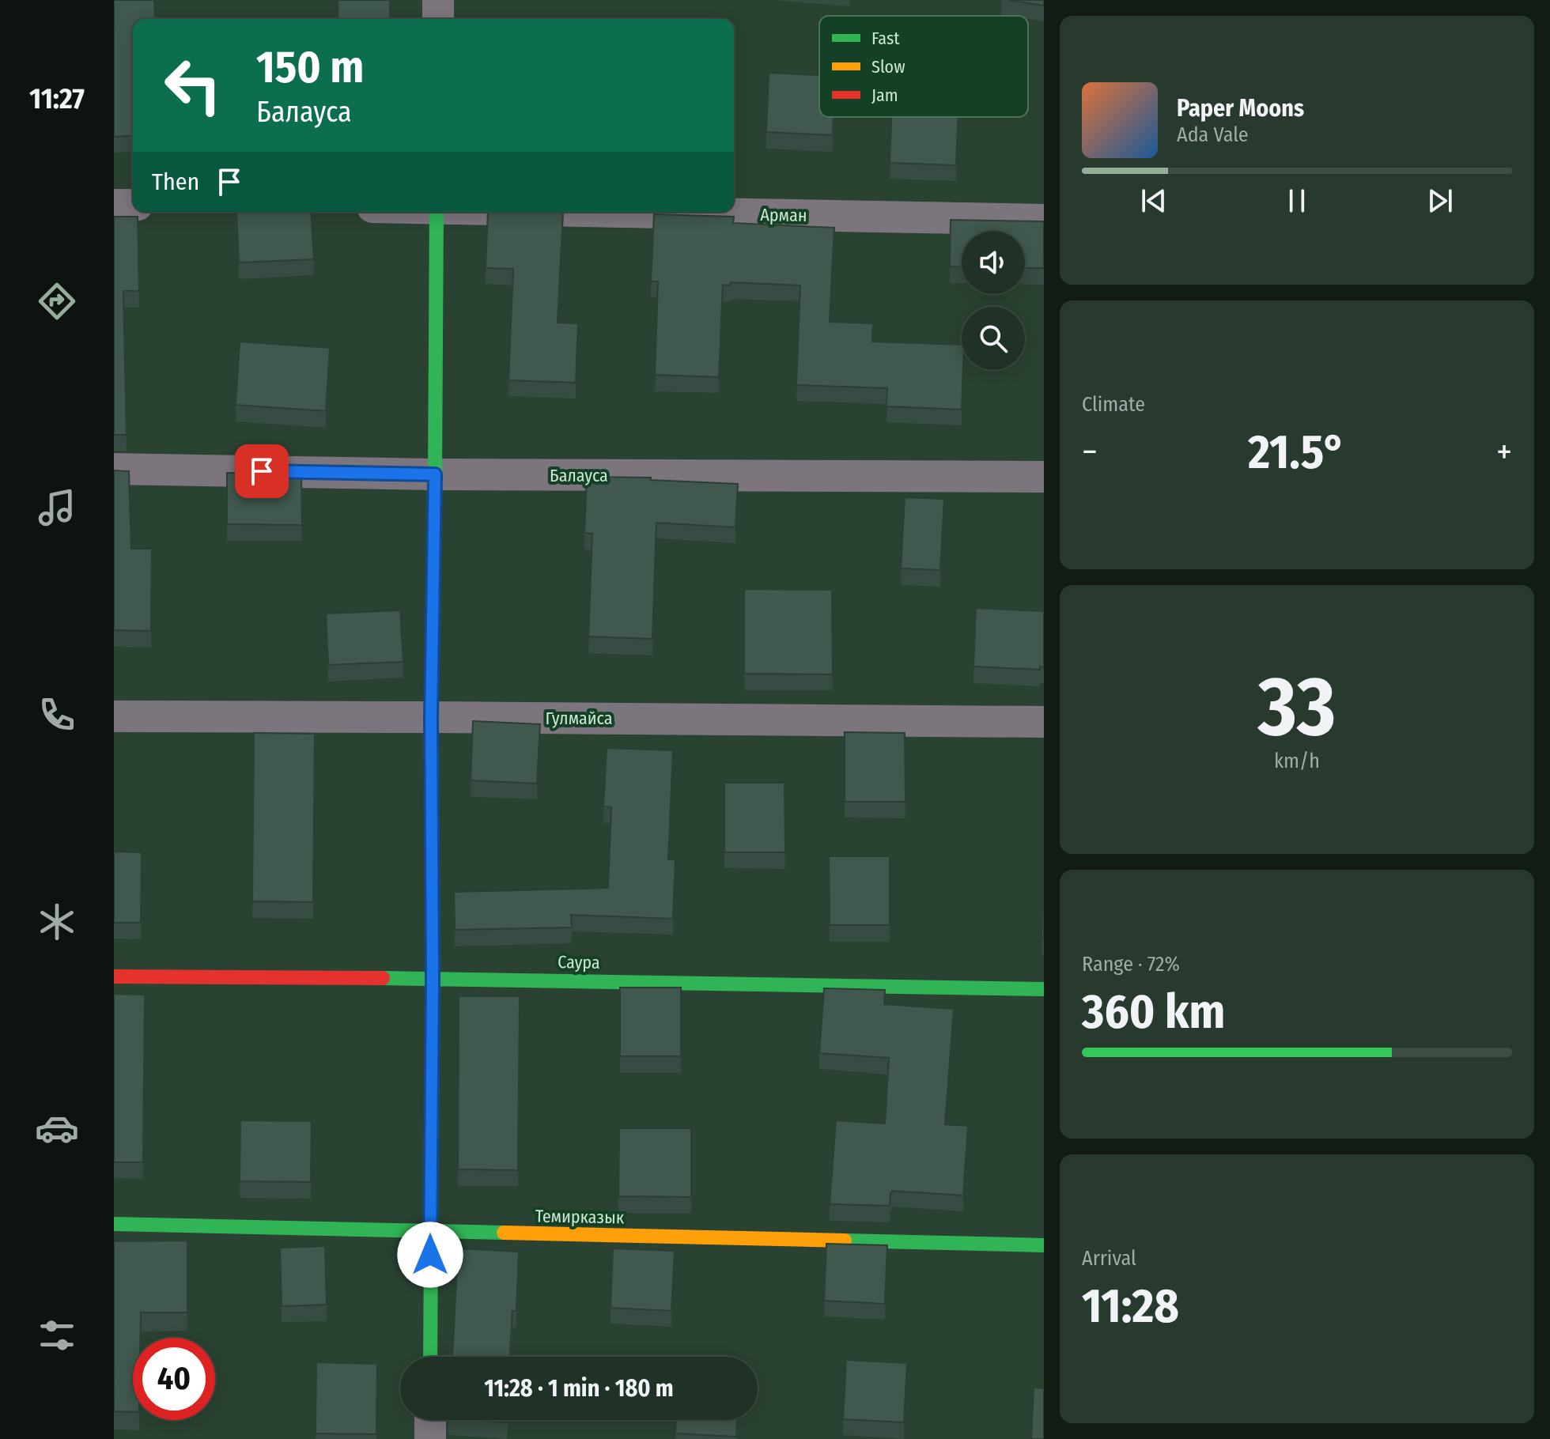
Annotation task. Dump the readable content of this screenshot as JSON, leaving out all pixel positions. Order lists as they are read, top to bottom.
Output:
{
  "streets": {
    "street": [
      "Арман",
      "Балауса",
      "Гулмайса",
      "Саура",
      "Темирказык"
    ]
  },
  "legend": ["Fast", "Slow", "Jam"],
  "page": {
    "tabs": "11:27",
    "turn": ["150 m", "Балауса"],
    "song": ["Paper Moons", "Ada Vale"],
    "then": "Then",
    "tile": [
      "Climate",
      ["33", "km/h"],
      ["Range · 72%", "360 km"],
      ["Arrival", "11:28"]
    ],
    "heat": ["−", "21.5°", "+"],
    "limit": "40",
    "trip": "11:28 · 1 min · 180 m"
  }
}
